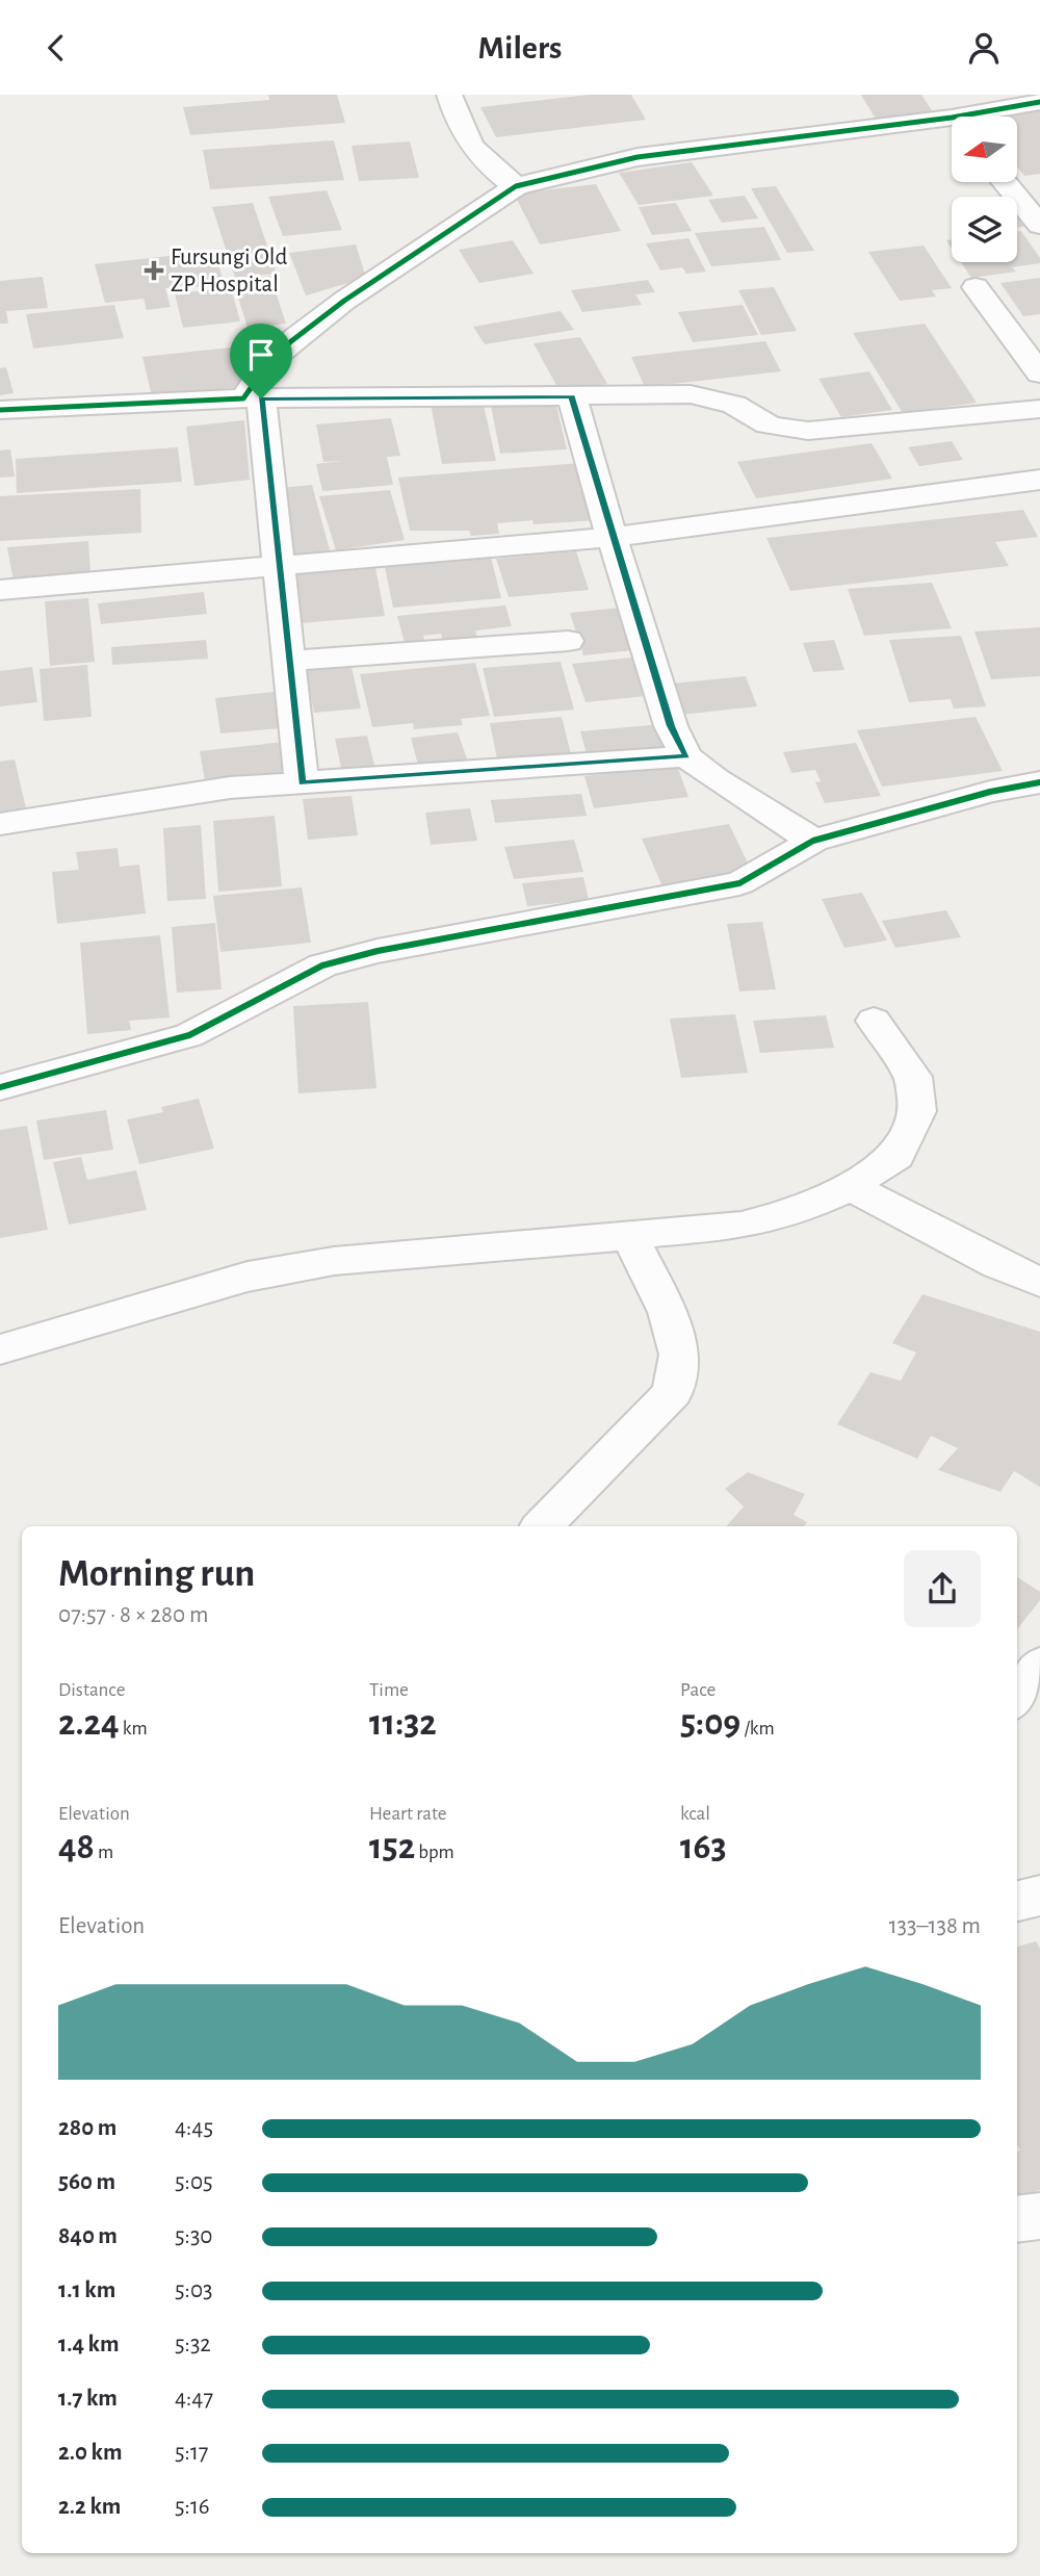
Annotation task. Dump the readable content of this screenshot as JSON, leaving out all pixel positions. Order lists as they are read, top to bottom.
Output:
{
  "places": {
    "health": ["Fursungi Old ZP Hospital"]
  },
  "north": "left",
  "page": {
    "header": "Milers",
    "heading": ["Morning run", "07:57 · 8 × 280 m"],
    "stats": [
      ["Distance", "2.24 km"],
      ["Time", "11:32"],
      ["Pace", "5:09 /km"],
      ["Elevation", "48 m"],
      ["Heart rate", "152 bpm"],
      ["kcal", "163"]
    ],
    "chart": ["Elevation", "133–138 m"],
    "list": [
      {
        "name": "280 m",
        "note": "4:45"
      },
      {
        "name": "560 m",
        "note": "5:05"
      },
      {
        "name": "840 m",
        "note": "5:30"
      },
      {
        "name": "1.1 km",
        "note": "5:03"
      },
      {
        "name": "1.4 km",
        "note": "5:32"
      },
      {
        "name": "1.7 km",
        "note": "4:47"
      },
      {
        "name": "2.0 km",
        "note": "5:17"
      },
      {
        "name": "2.2 km",
        "note": "5:16"
      }
    ]
  }
}
